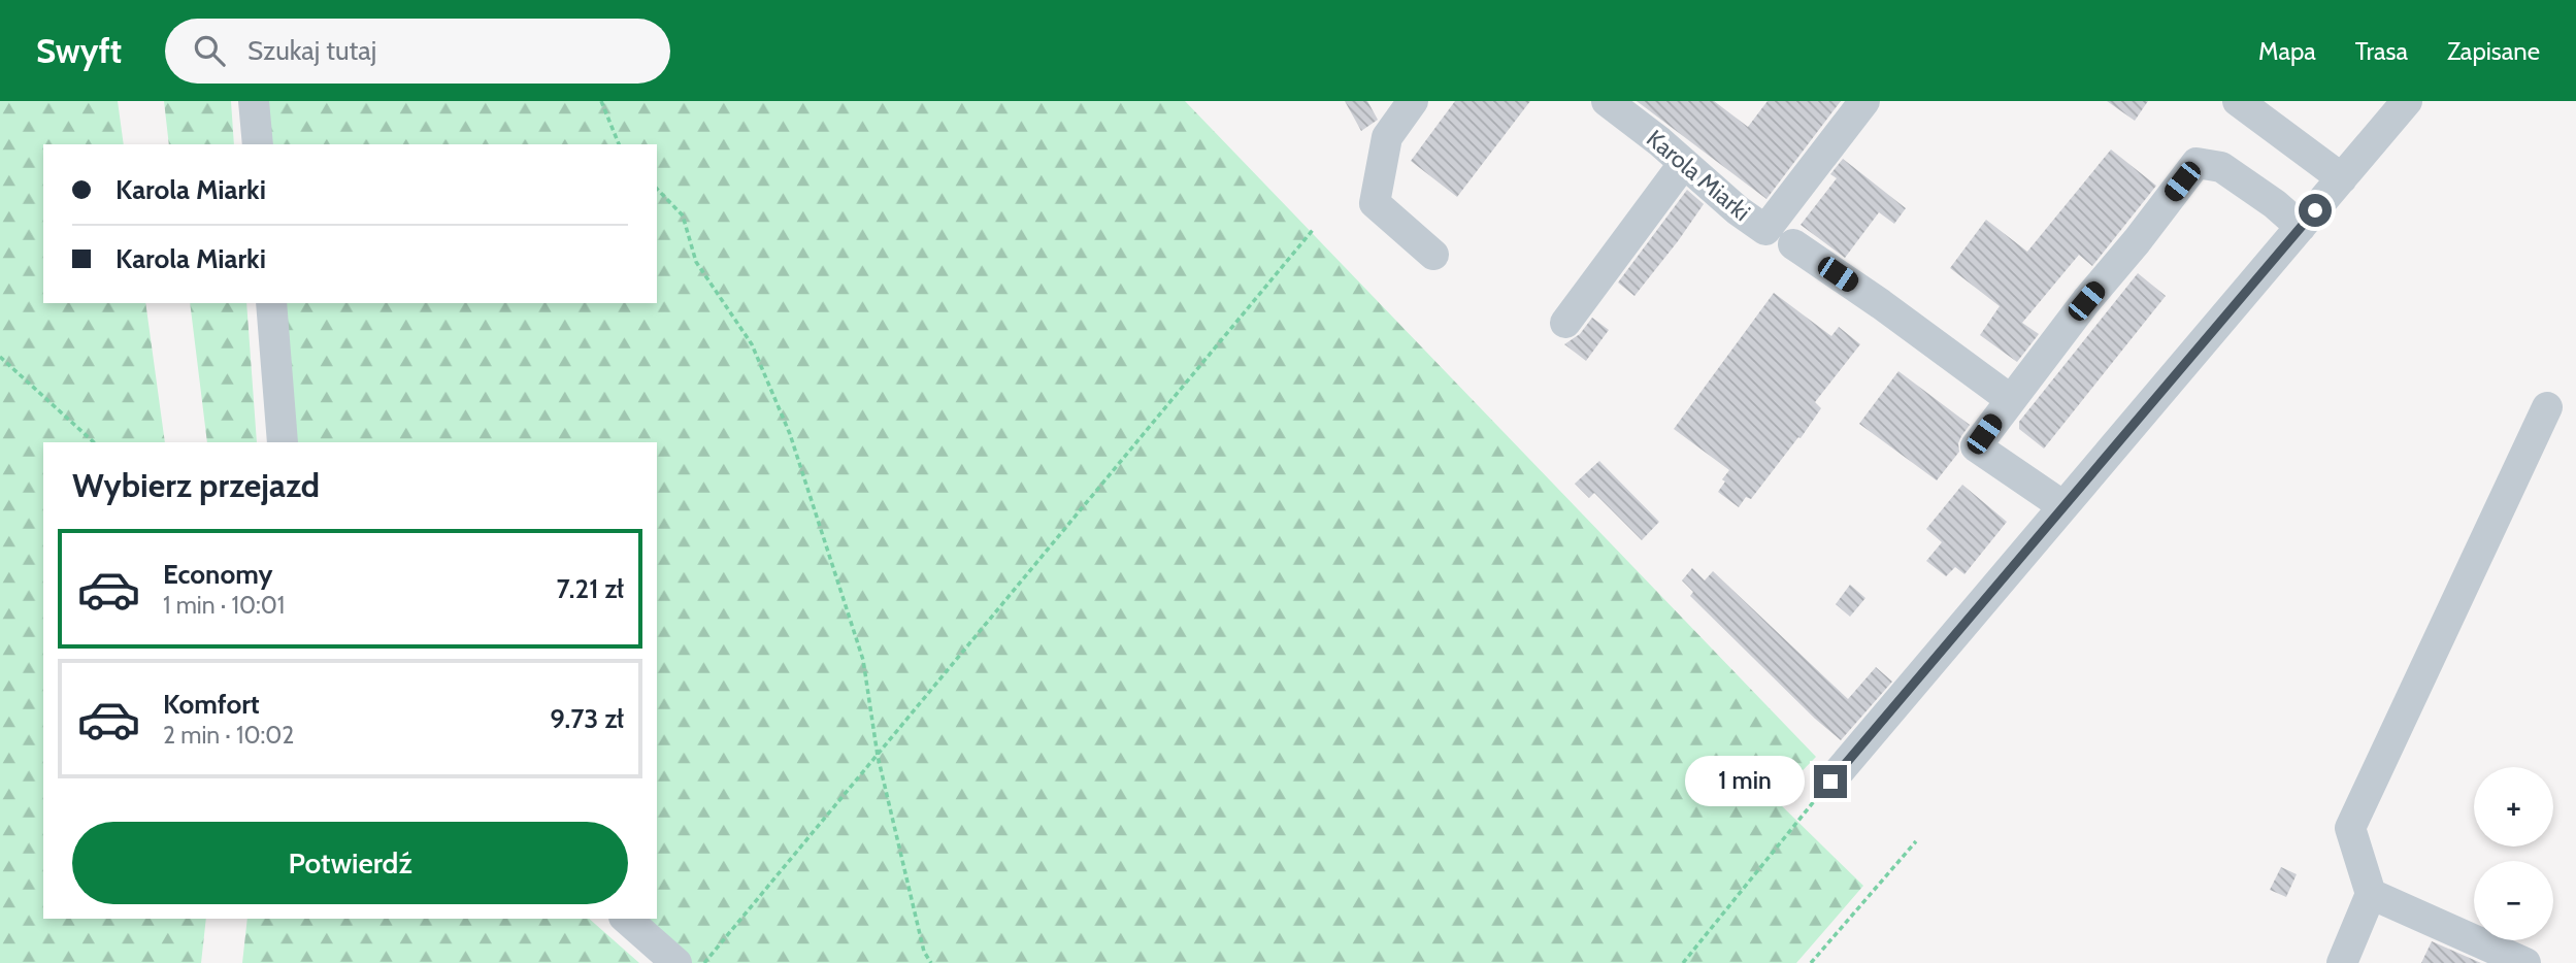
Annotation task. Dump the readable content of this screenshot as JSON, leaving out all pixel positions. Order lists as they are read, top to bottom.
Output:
{
  "streets": {
    "street": ["Karola Miarki"]
  },
  "page": {
    "header": "Swyft",
    "search": "Szukaj tutaj",
    "nav": ["Mapa", "Trasa", "Zapisane"],
    "banner": ["Karola Miarki", "Karola Miarki"],
    "heading": "Wybierz przejazd",
    "list": [
      {
        "name": "Economy",
        "note": "1 min · 10:01",
        "value": "7.21 zł"
      },
      {
        "name": "Komfort",
        "note": "2 min · 10:02",
        "value": "9.73 zł"
      }
    ],
    "bubble": "1 min",
    "map_buttons": ["+", "−"],
    "buttons": "Potwierdź"
  }
}
